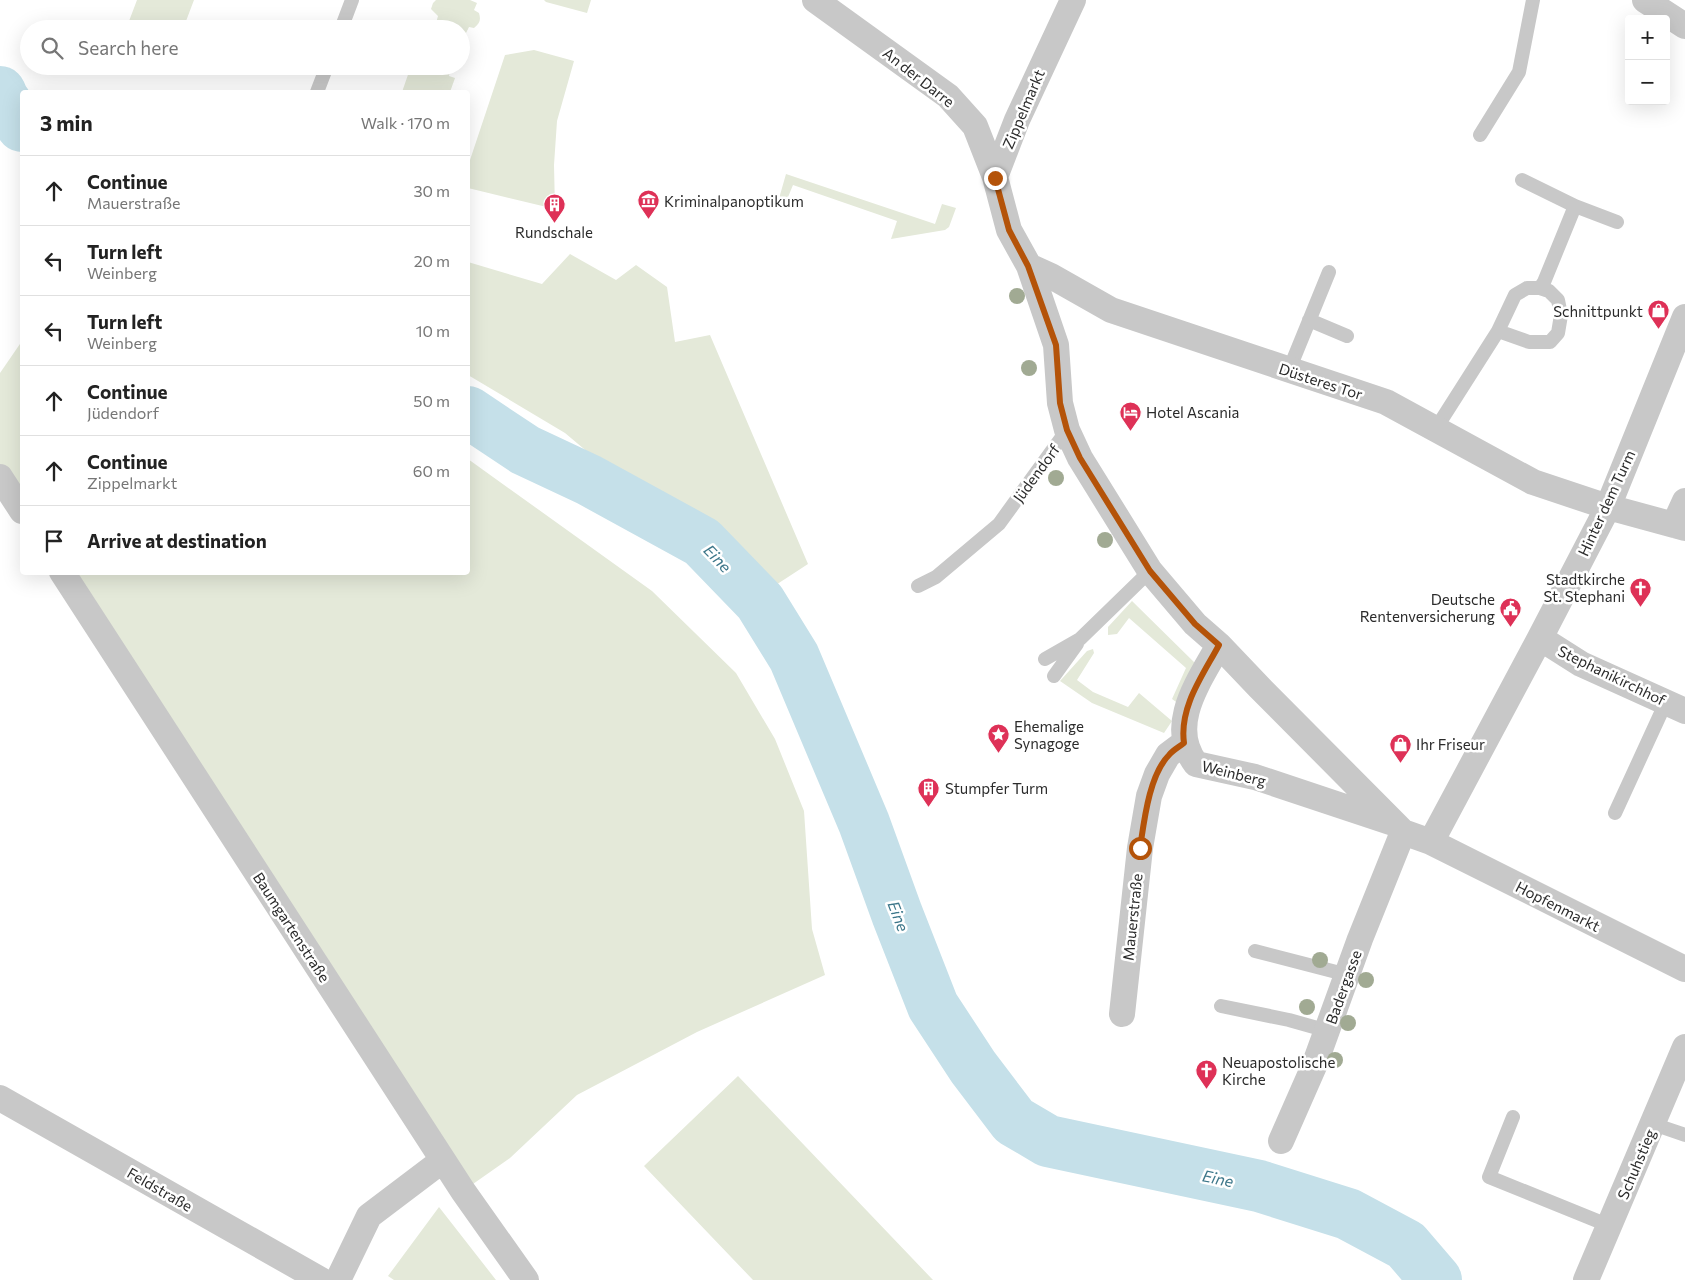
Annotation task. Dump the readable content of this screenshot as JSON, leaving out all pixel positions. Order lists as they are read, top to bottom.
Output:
{
  "streets": {
    "street": [
      "An der Darre",
      "Zippelmarkt",
      "Düsteres Tor",
      "Jüdendorf",
      "Hinter dem Turm",
      "Stephanikirchhof",
      "Weinberg",
      "Hopfenmarkt",
      "Mauerstraße",
      "Baumgartenstraße",
      "Badergasse",
      "Schuhstieg",
      "Feldstraße"
    ]
  },
  "crossings": [
    ["An der Darre", "Zippelmarkt"],
    ["Düsteres Tor", "Hinter dem Turm"],
    ["Jüdendorf", "Weinberg"],
    ["Hinter dem Turm", "Stephanikirchhof"],
    ["Hinter dem Turm", "Weinberg"],
    ["Hinter dem Turm", "Hopfenmarkt"],
    ["Weinberg", "Hopfenmarkt"],
    ["Weinberg", "Mauerstraße"],
    ["Weinberg", "Badergasse"]
  ],
  "water": ["Eine"],
  "places": {
    "museum": ["Kriminalpanoptikum"],
    "building": ["Rundschale", "Stumpfer Turm"],
    "shop": ["Schnittpunkt", "Ihr Friseur"],
    "hotel": ["Hotel Ascania"],
    "church": ["Stadtkirche St. Stephani", "Neuapostolische Kirche"],
    "public building": ["Deutsche Rentenversicherung"],
    "place": ["Ehemalige Synagoge"]
  },
  "page": {
    "map_buttons": ["+", "−"],
    "search": "Search here",
    "heading": ["3 min", "Walk · 170 m"],
    "list": [
      ["Continue", "Mauerstraße", "30 m"],
      ["Turn left", "Weinberg", "20 m"],
      ["Turn left", "Weinberg", "10 m"],
      ["Continue", "Jüdendorf", "50 m"],
      ["Continue", "Zippelmarkt", "60 m"],
      "Arrive at destination"
    ]
  }
}
